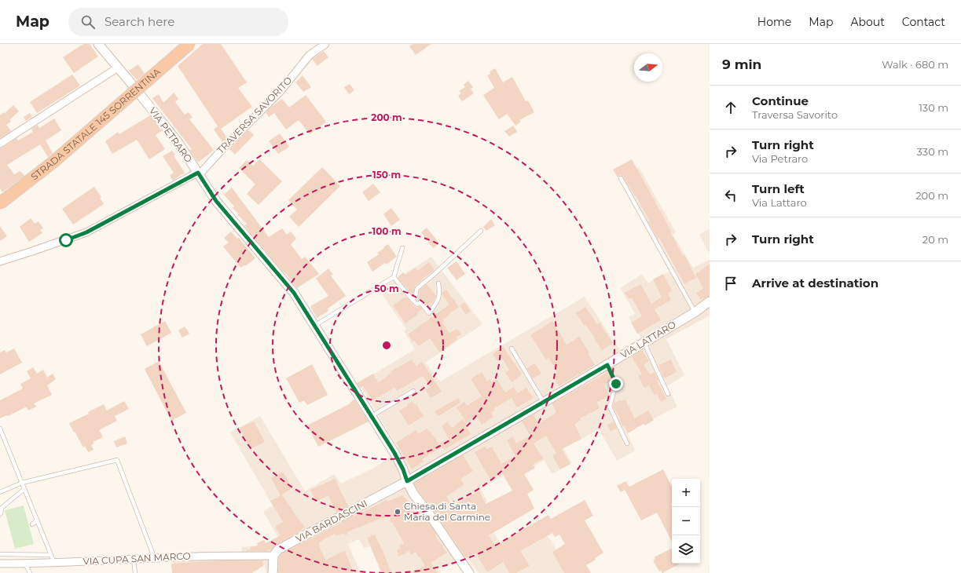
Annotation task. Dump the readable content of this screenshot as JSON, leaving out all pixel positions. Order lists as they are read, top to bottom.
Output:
{
  "streets": {
    "highway": ["STRADA STATALE 145 SORRENTINA"],
    "street": [
      "TRAVERSA SAVORITO",
      "VIA PETRARO",
      "VIA LATTARO",
      "VIA BARDASCINI",
      "VIA CUPA SAN MARCO"
    ]
  },
  "crossings": [
    ["TRAVERSA SAVORITO", "VIA PETRARO"],
    ["VIA PETRARO", "VIA LATTARO"],
    ["VIA PETRARO", "VIA BARDASCINI"],
    ["VIA LATTARO", "VIA BARDASCINI"],
    ["VIA BARDASCINI", "VIA CUPA SAN MARCO"]
  ],
  "places": ["Chiesa di Santa Maria del Carmine"],
  "north": "right",
  "page": {
    "header": "Map",
    "search": "Search here",
    "nav": [
      "Home",
      "Map",
      "About",
      "Contact"
    ],
    "heading": ["9 min", "Walk · 680 m"],
    "list": [
      ["Continue", "Traversa Savorito", "130 m"],
      ["Turn right", "Via Petraro", "330 m"],
      ["Turn left", "Via Lattaro", "200 m"],
      ["Turn right", "20 m"],
      "Arrive at destination"
    ],
    "map_buttons": ["+", "−"]
  },
  "rings": [
    "200 m",
    "150 m",
    "100 m",
    "50 m"
  ]
}
